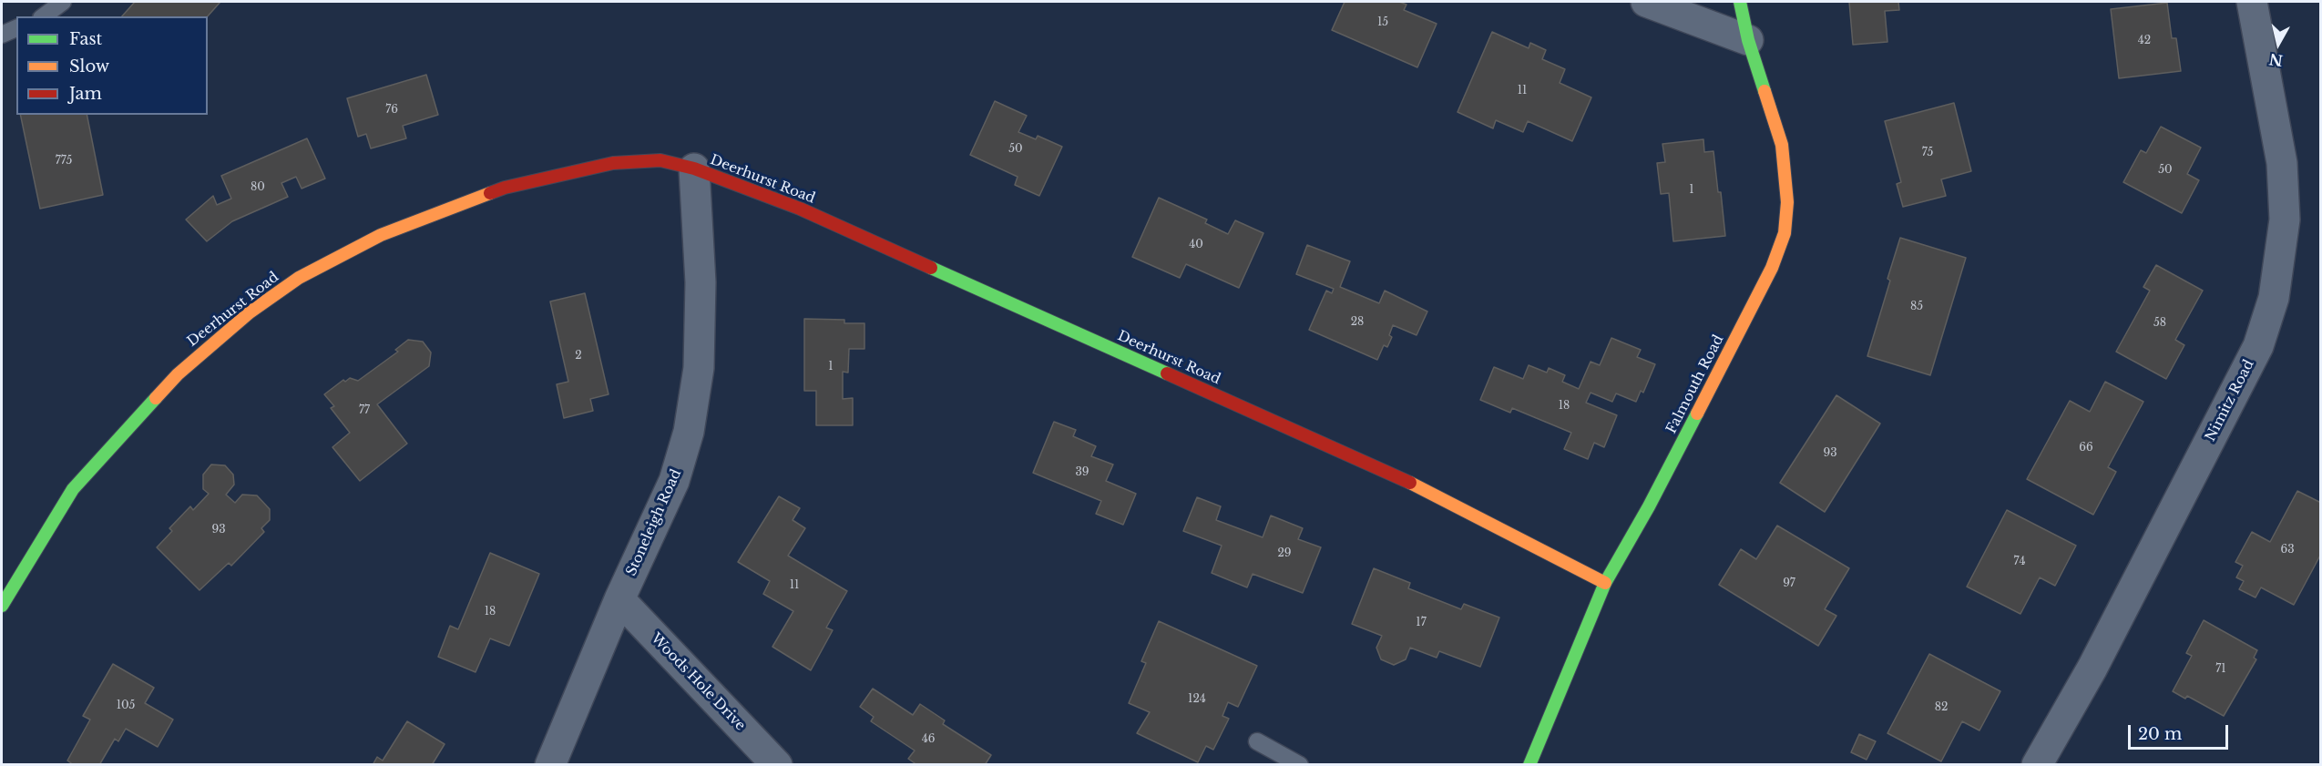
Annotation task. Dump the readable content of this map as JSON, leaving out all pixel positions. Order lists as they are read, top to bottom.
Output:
{
  "streets": {
    "street": [
      "Deerhurst Road",
      "Falmouth Road",
      "Nimitz Road",
      "Stoneleigh Road",
      "Woods Hole Drive"
    ]
  },
  "crossings": [
    ["Deerhurst Road", "Falmouth Road"],
    ["Deerhurst Road", "Stoneleigh Road"],
    ["Stoneleigh Road", "Woods Hole Drive"]
  ],
  "house_numbers": [
    "15",
    "42",
    "11",
    "76",
    "50",
    "75",
    "775",
    "50",
    "80",
    "1",
    "40",
    "85",
    "28",
    "58",
    "2",
    "1",
    "18",
    "77",
    "66",
    "93",
    "39",
    "93",
    "63",
    "29",
    "74",
    "97",
    "11",
    "18",
    "17",
    "71",
    "124",
    "105",
    "82",
    "46"
  ],
  "legend": ["Fast", "Slow", "Jam"],
  "scale_bar": "20 m",
  "north": "bottom"
}
